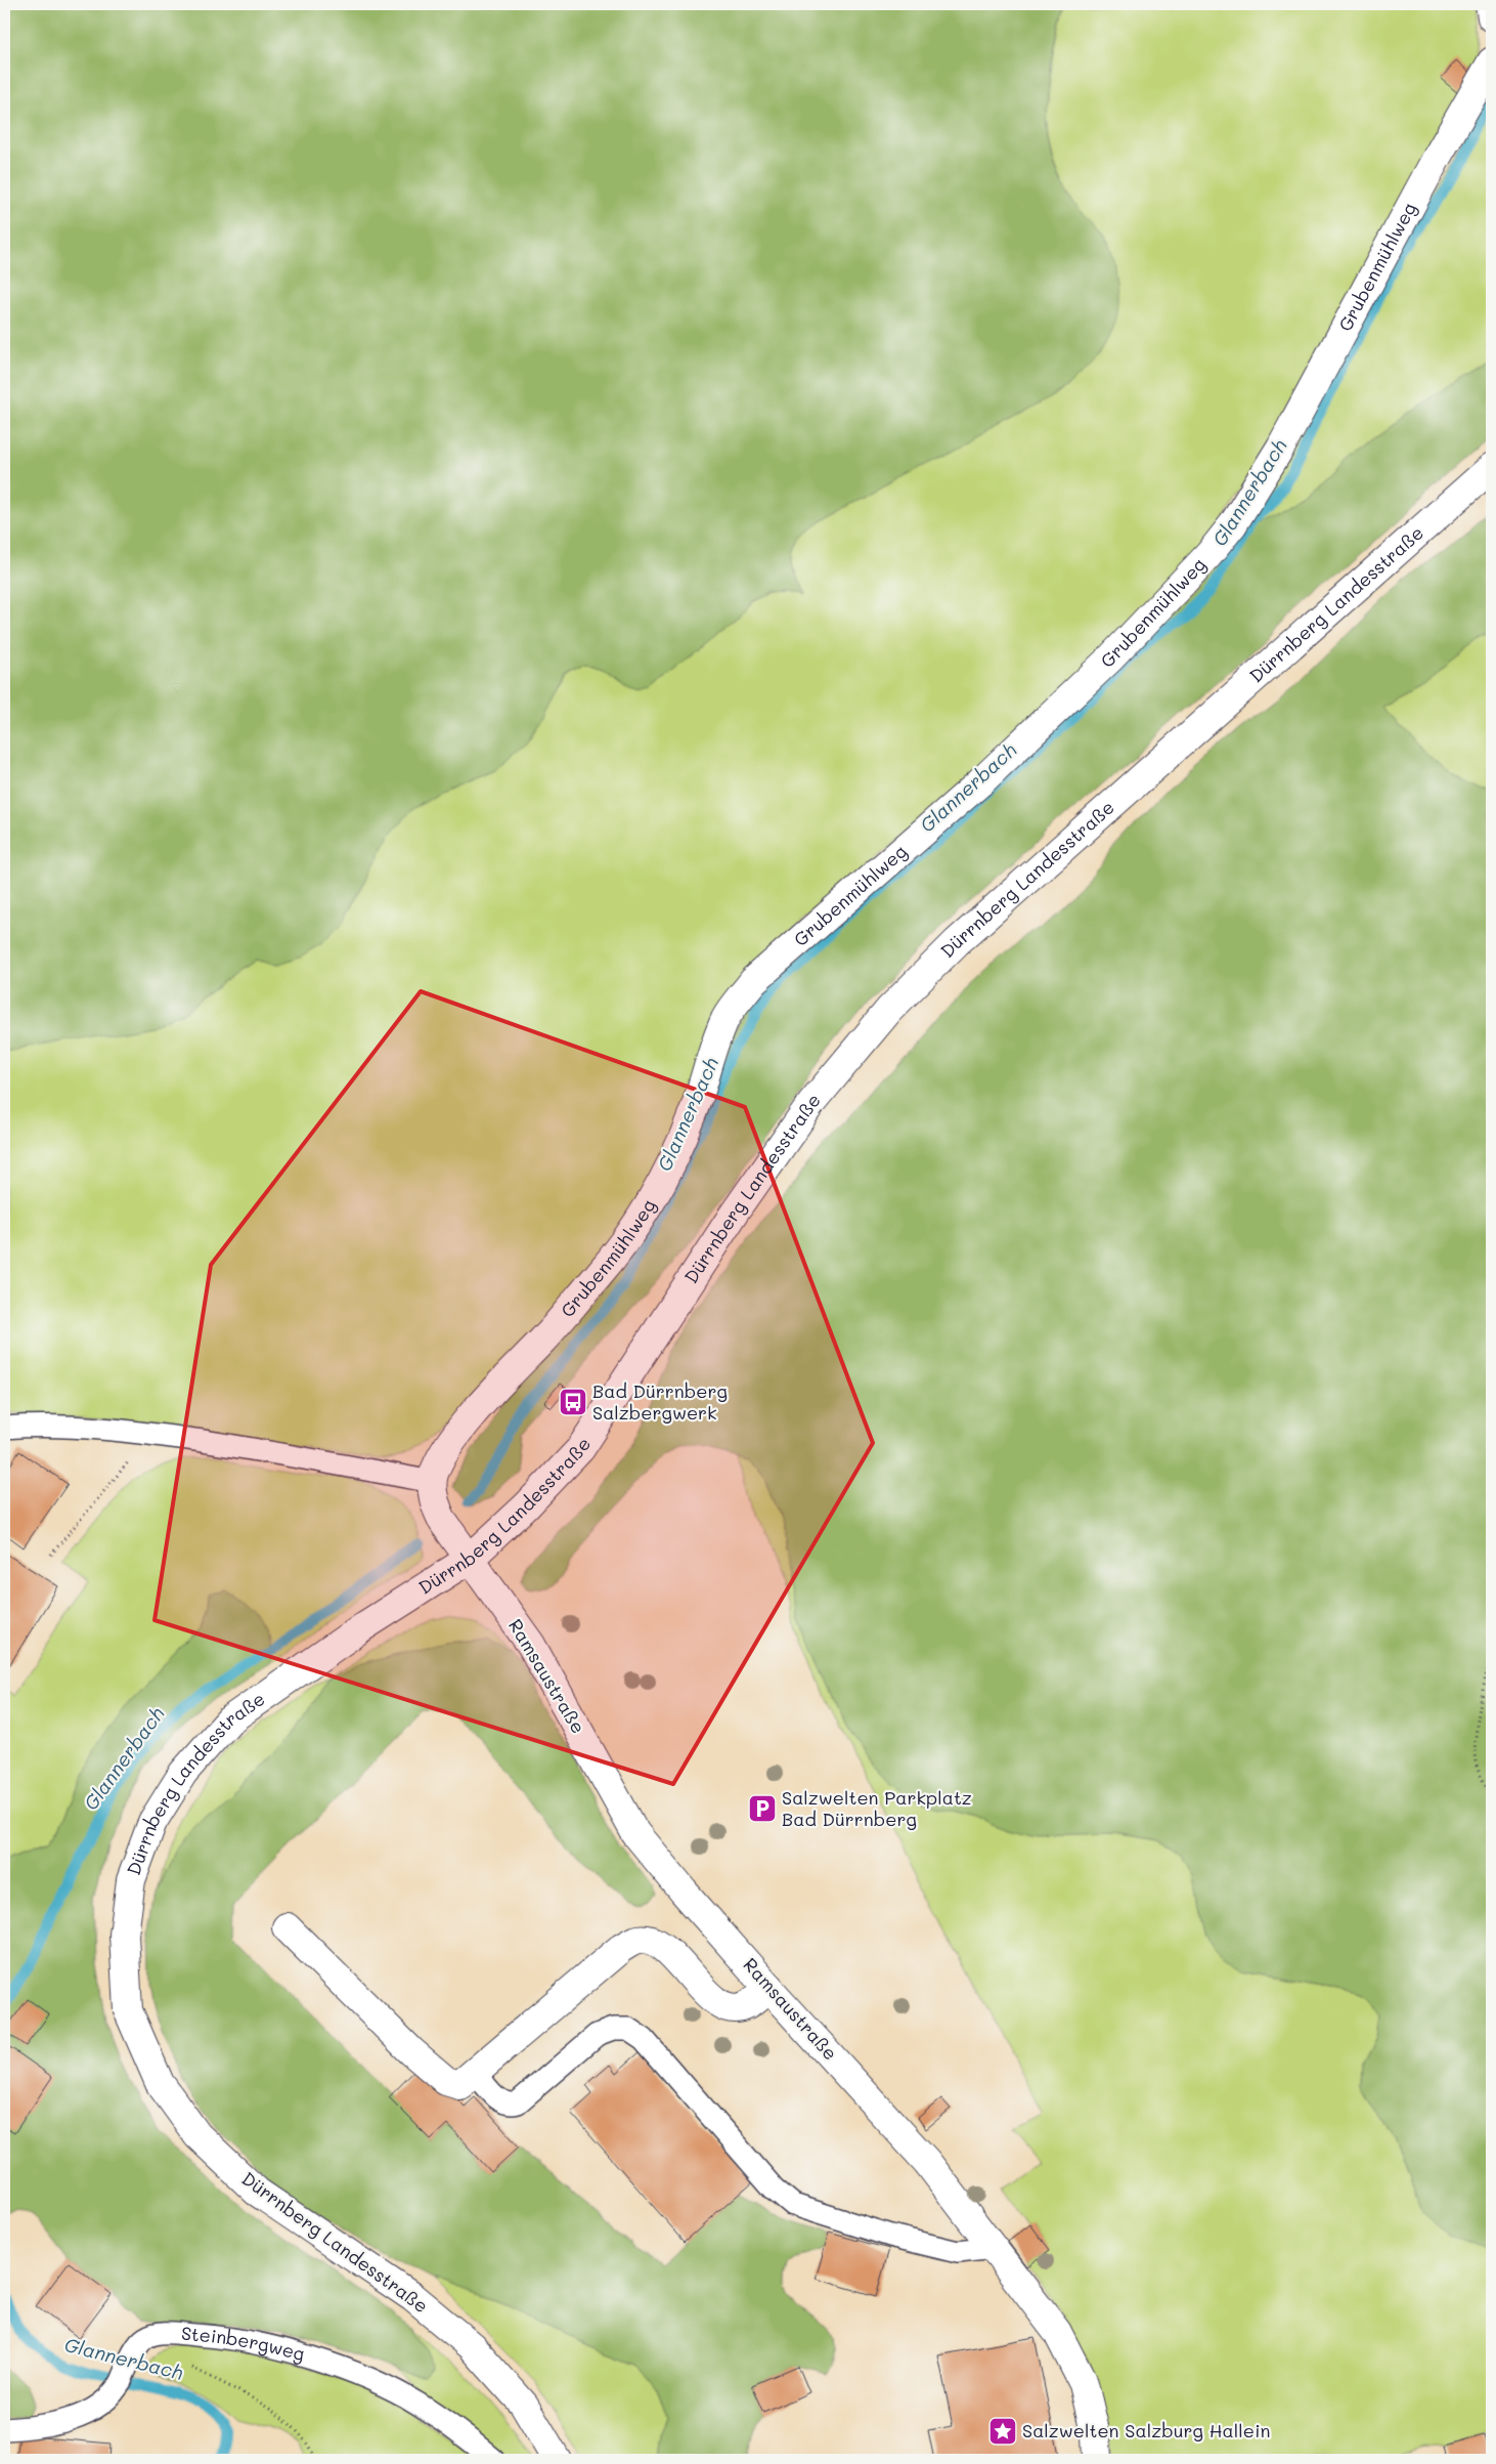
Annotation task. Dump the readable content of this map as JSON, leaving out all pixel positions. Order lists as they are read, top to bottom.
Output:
{
  "streets": {
    "street": ["Grubenmühlweg", "Dürrnberg Landesstraße", "Ramsaustraße"],
    "lane": ["Steinbergweg"]
  },
  "crossings": [
    ["Grubenmühlweg", "Dürrnberg Landesstraße"],
    ["Grubenmühlweg", "Ramsaustraße"],
    ["Dürrnberg Landesstraße", "Ramsaustraße"]
  ],
  "water": ["Glannerbach"],
  "places": {
    "bus stop": ["Bad Dürrnberg Salzbergwerk"],
    "parking": ["Salzwelten Parkplatz Bad Dürrnberg"],
    "place": ["Salzwelten Salzburg Hallein"]
  }
}
